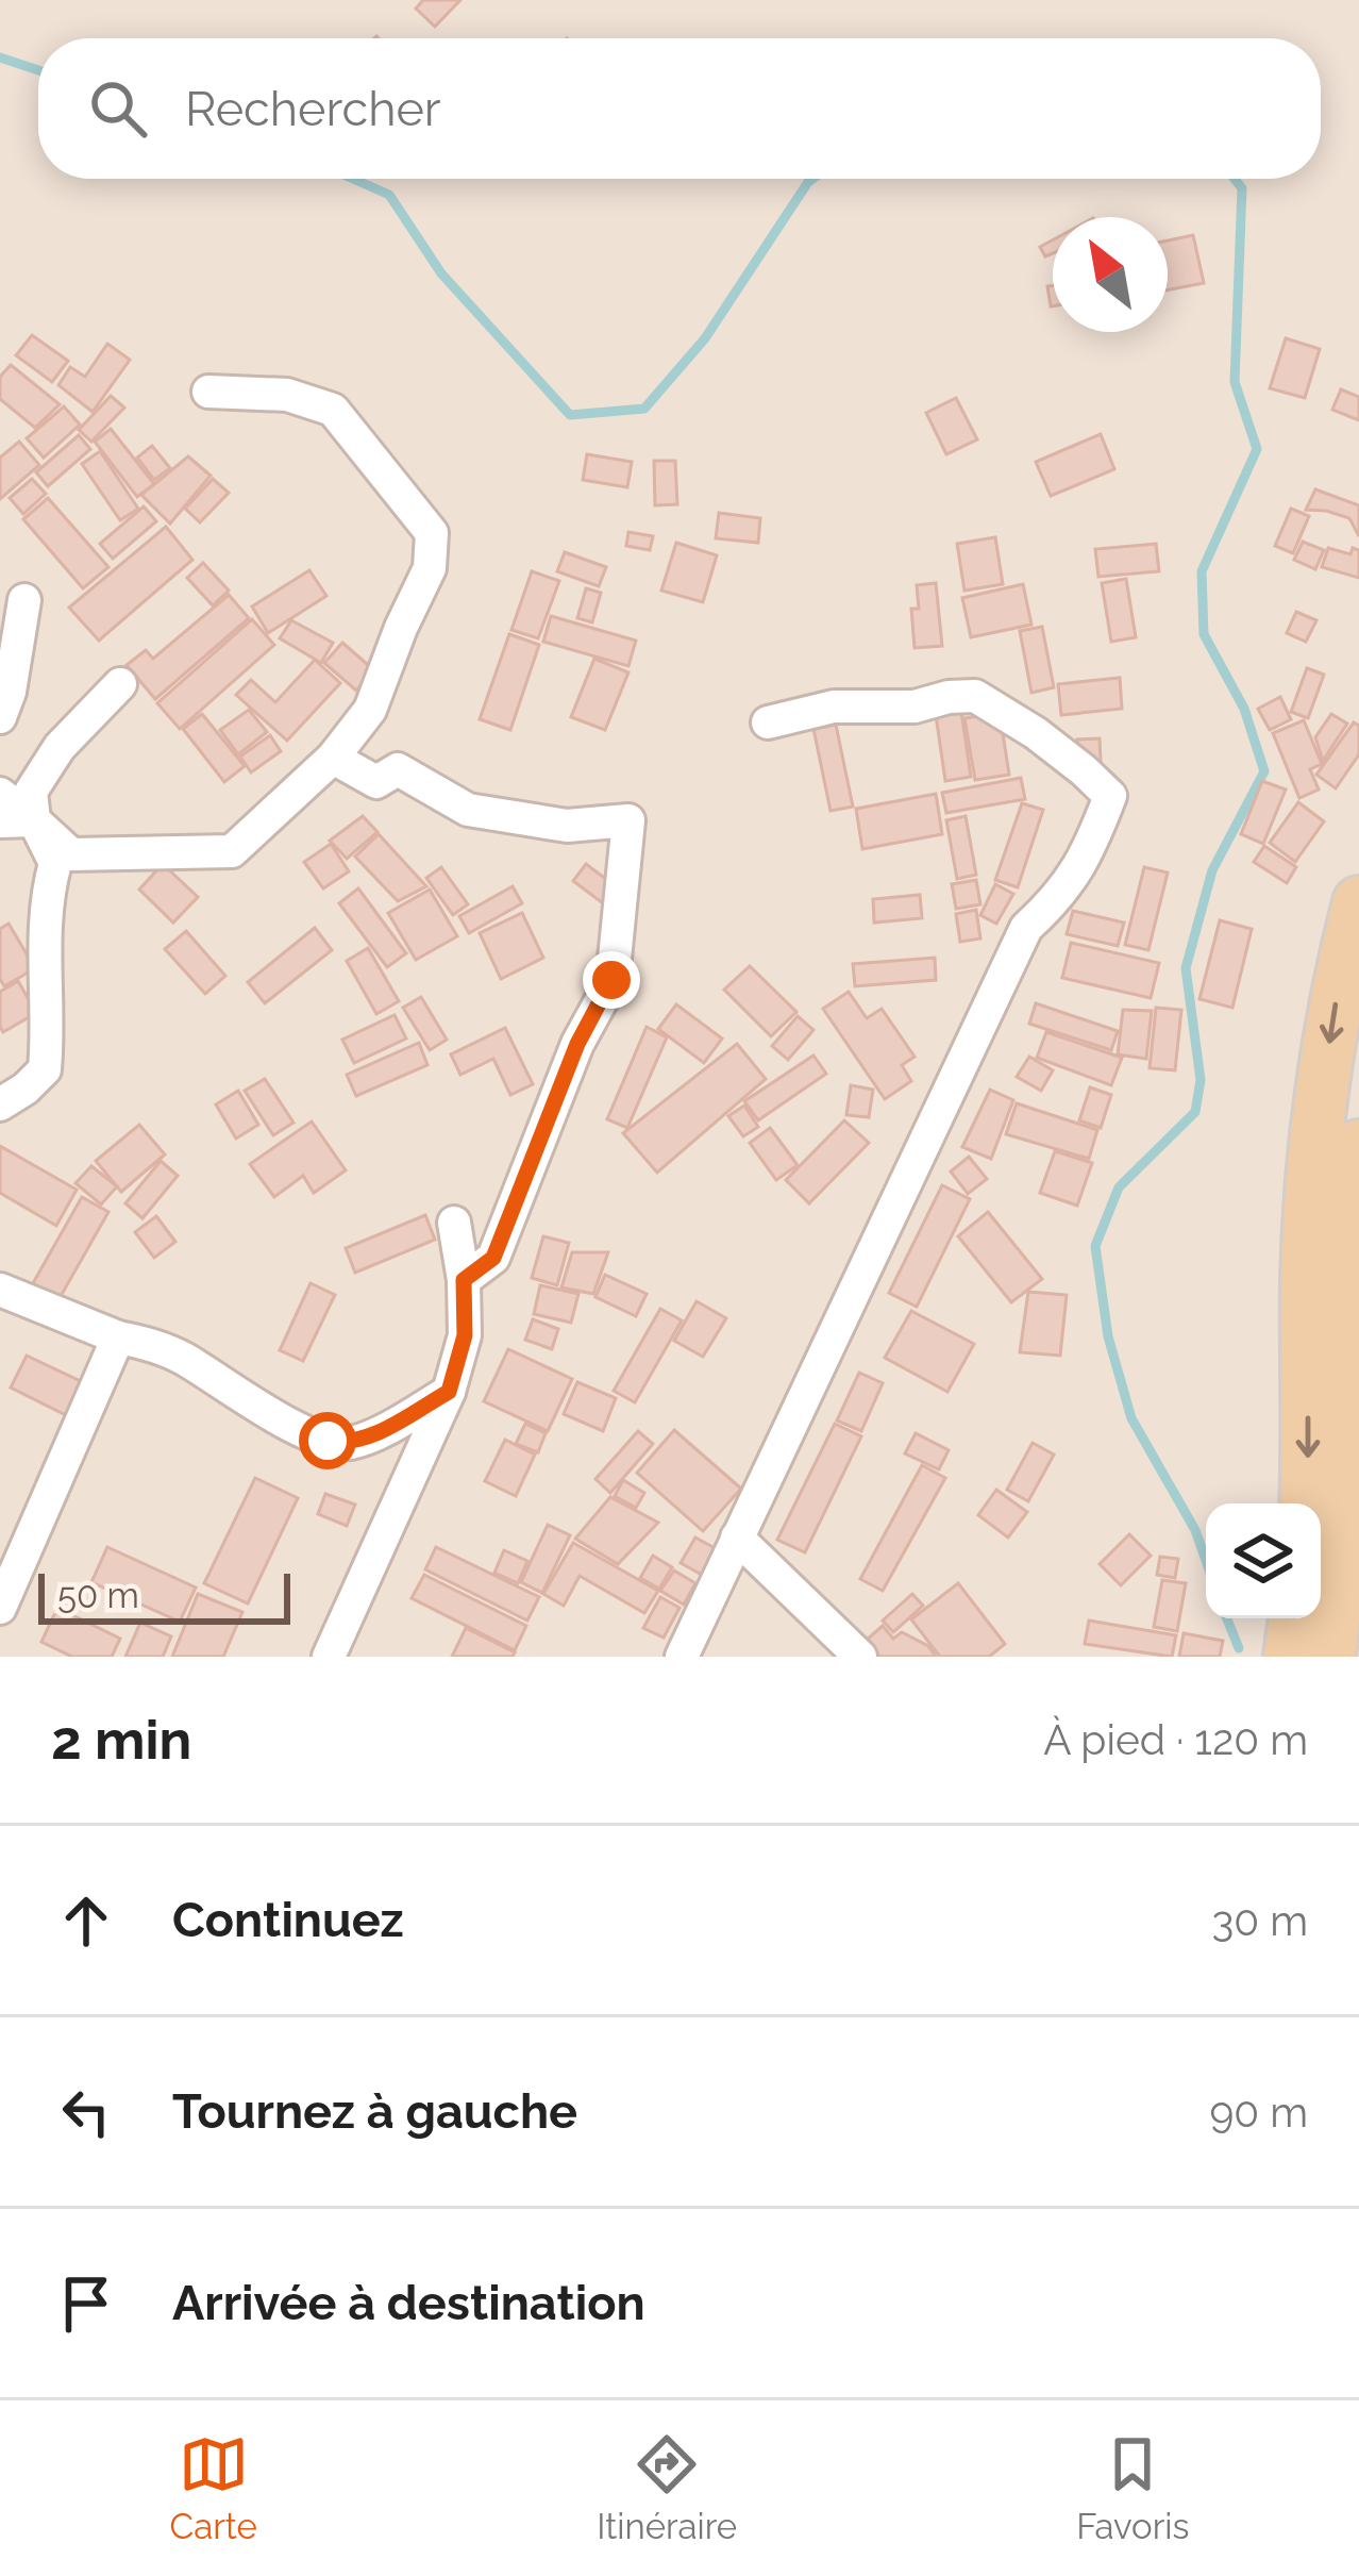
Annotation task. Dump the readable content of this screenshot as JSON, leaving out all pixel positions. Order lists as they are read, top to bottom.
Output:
{
  "scale_bar": "50 m",
  "north": "top left",
  "page": {
    "search": "Rechercher",
    "scale": "50 m",
    "heading": ["2 min", "À pied · 120 m"],
    "list": [
      ["Continuez", "30 m"],
      ["Tournez à gauche", "90 m"],
      "Arrivée à destination"
    ],
    "nav": ["Carte", "Itinéraire", "Favoris"]
  }
}
